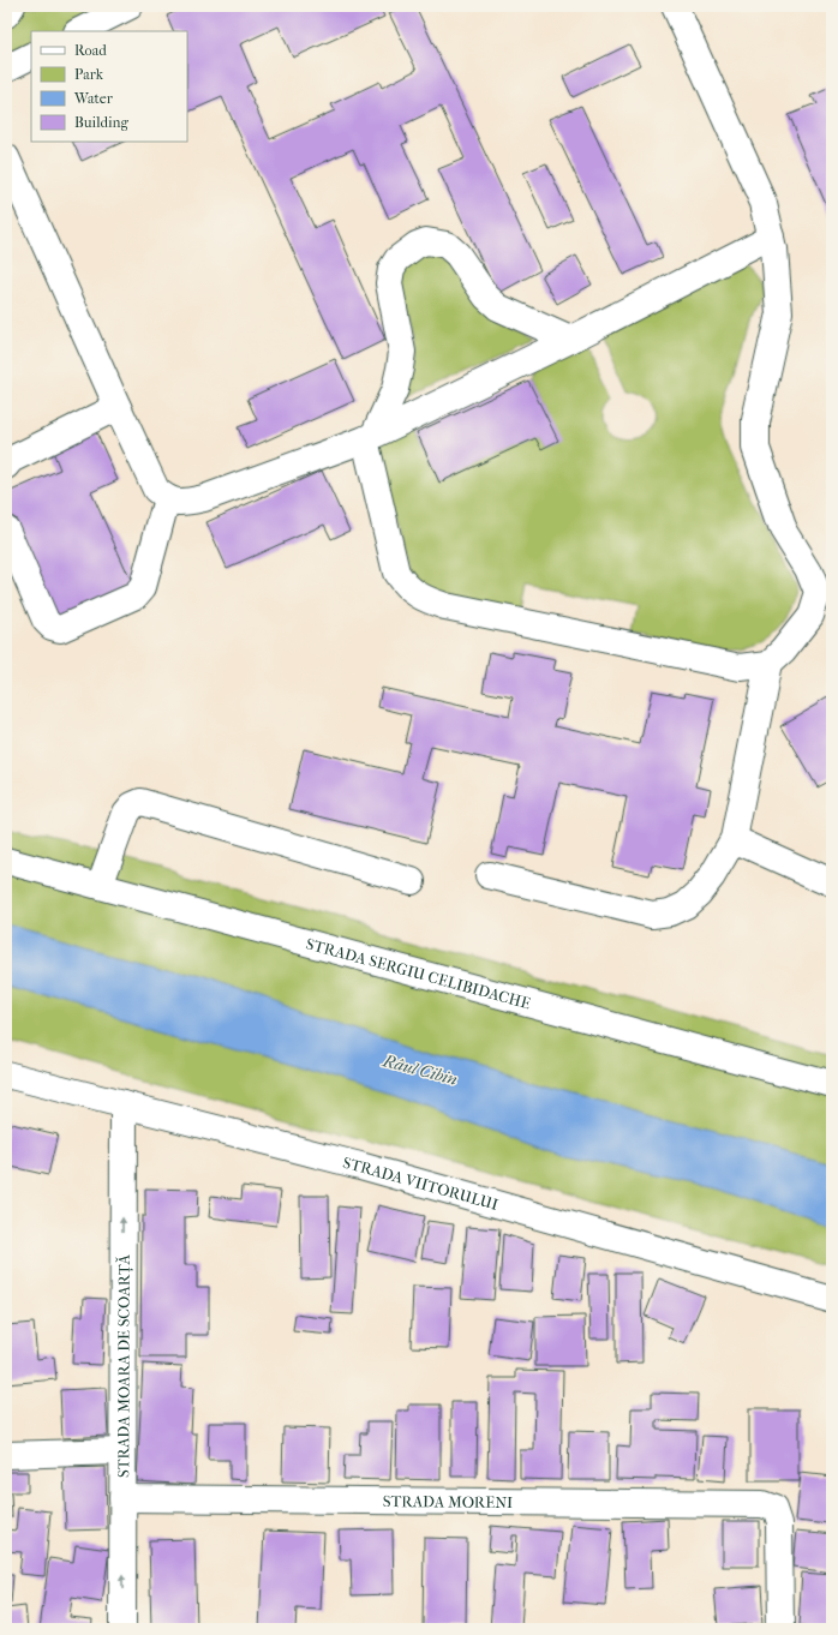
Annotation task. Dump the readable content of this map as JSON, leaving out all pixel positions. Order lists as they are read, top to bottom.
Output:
{
  "streets": {
    "street": [
      "STRADA SERGIU CELIBIDACHE",
      "STRADA VIITORULUI",
      "STRADA MOARA DE SCOARȚĂ",
      "STRADA MORENI"
    ]
  },
  "crossings": [
    ["STRADA VIITORULUI", "STRADA MOARA DE SCOARȚĂ"],
    ["STRADA MOARA DE SCOARȚĂ", "STRADA MORENI"]
  ],
  "one_way": ["STRADA MOARA DE SCOARȚĂ"],
  "water": ["Râul Cibin"],
  "legend": [
    "Road",
    "Park",
    "Water",
    "Building"
  ]
}
